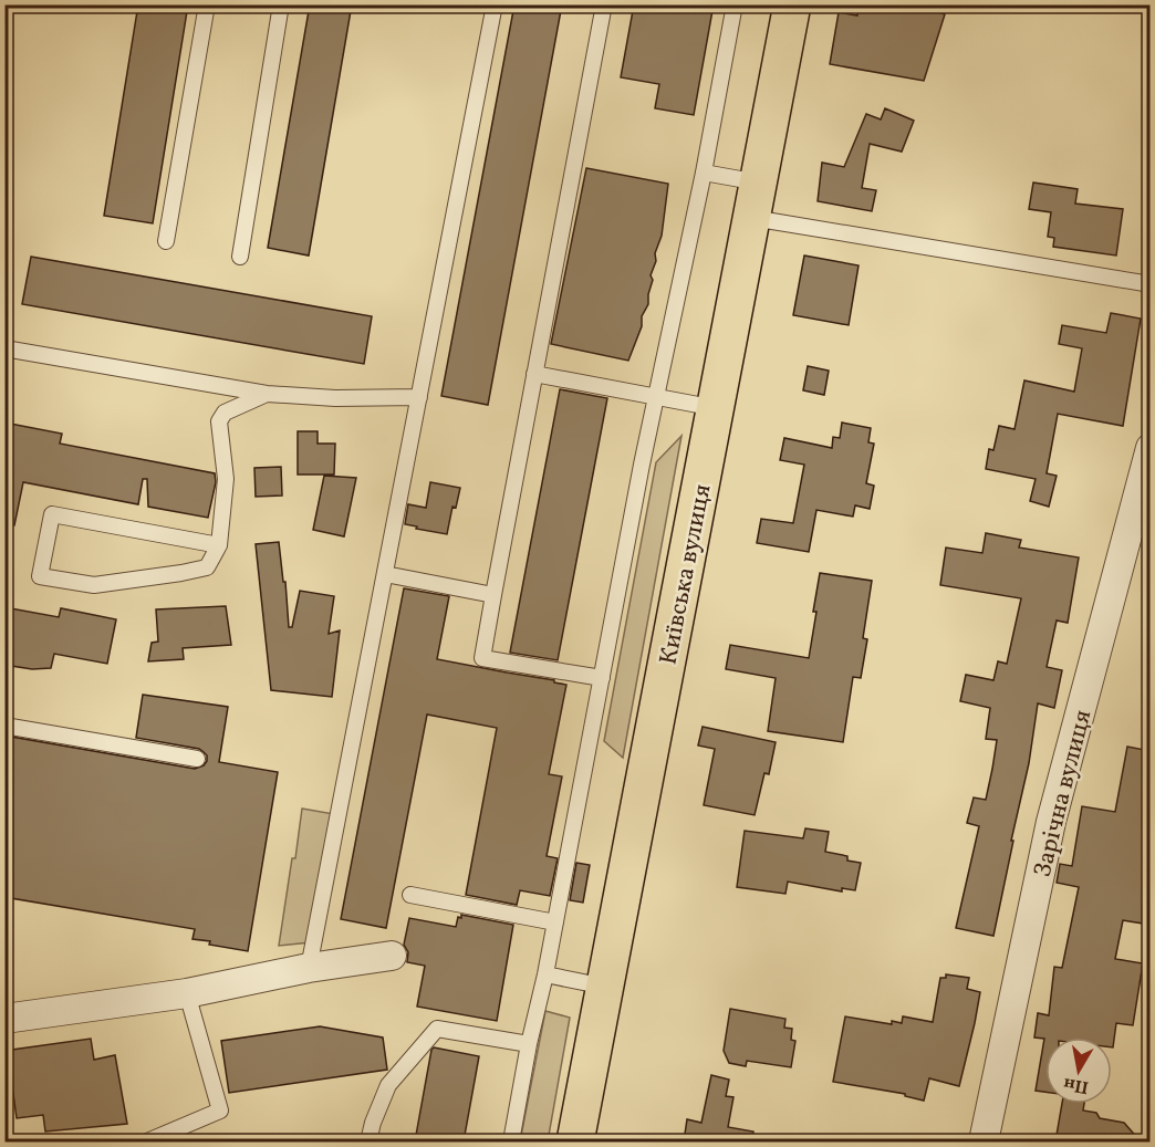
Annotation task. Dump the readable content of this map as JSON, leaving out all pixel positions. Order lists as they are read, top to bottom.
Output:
{
  "streets": {
    "main road": ["Київська вулиця"],
    "street": ["Зарічна вулиця"]
  },
  "north": "bottom"
}
